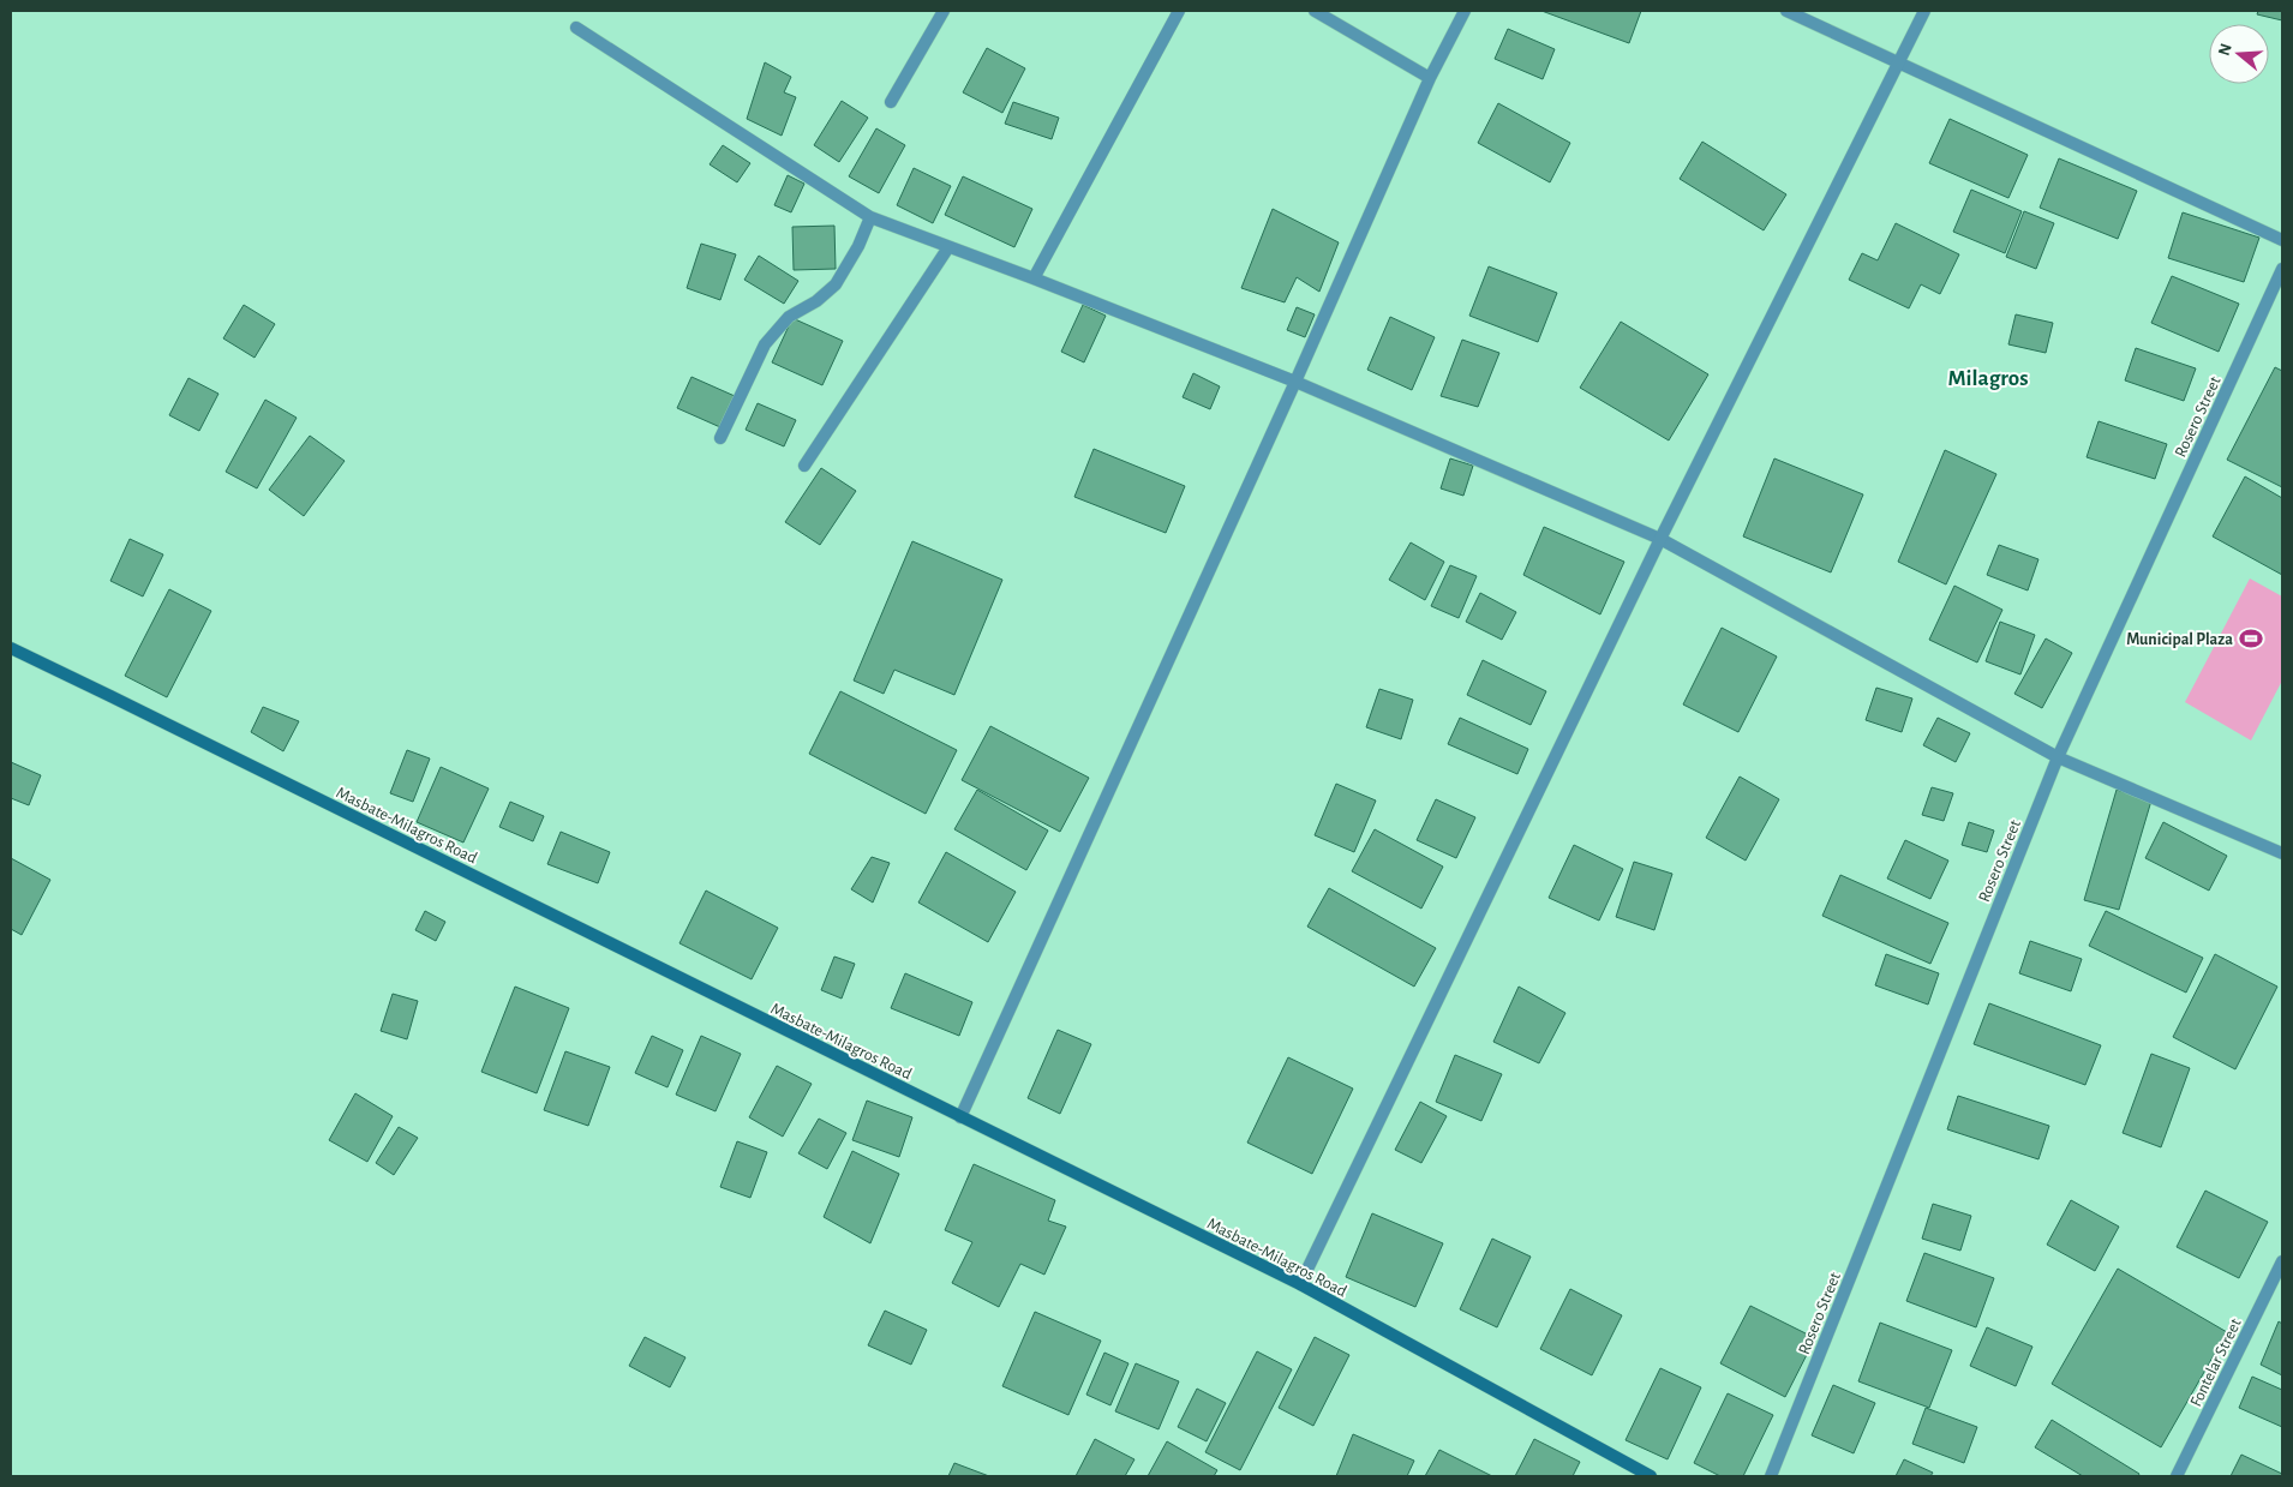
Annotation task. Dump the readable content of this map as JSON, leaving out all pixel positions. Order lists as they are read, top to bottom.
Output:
{
  "streets": {
    "main road": ["Masbate-Milagros Road"],
    "street": ["Rosero Street", "Fontelar Street"]
  },
  "districts": ["Milagros"],
  "places": {
    "sports": ["Municipal Plaza"]
  },
  "north": "left"
}
